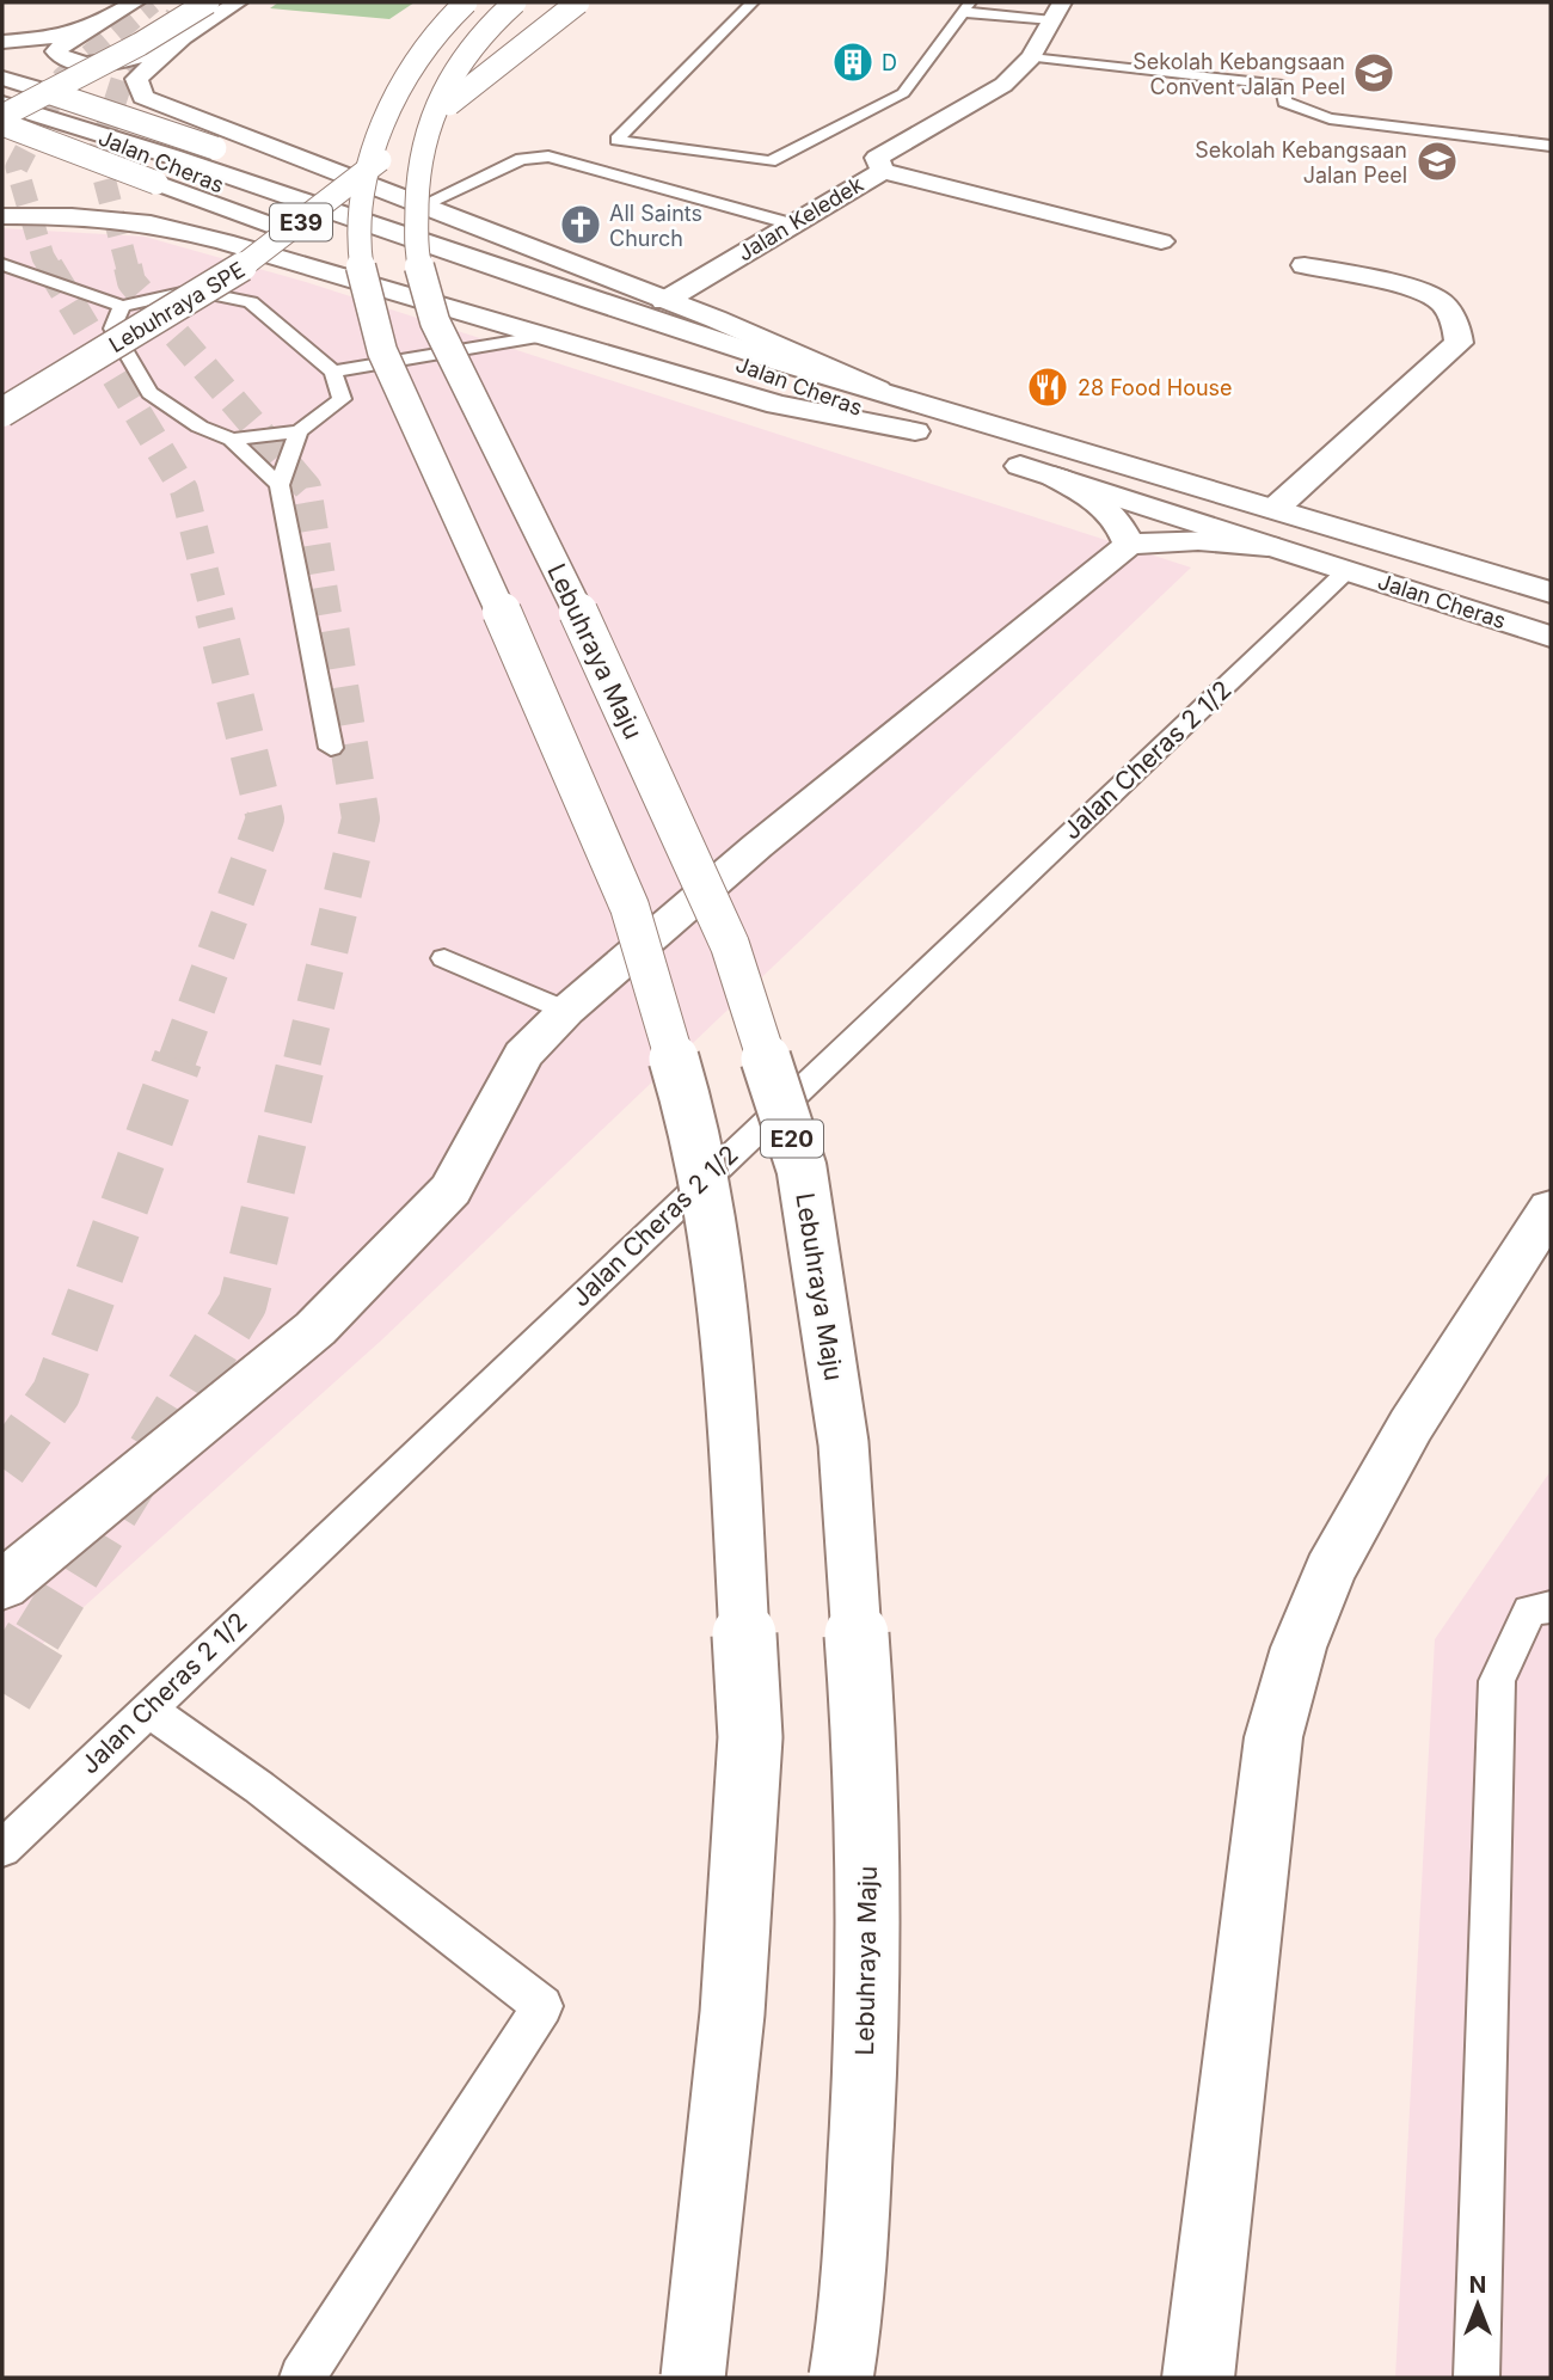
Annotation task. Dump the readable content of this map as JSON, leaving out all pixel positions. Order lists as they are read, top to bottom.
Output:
{
  "streets": {
    "main road": [
      "Jalan Cheras",
      "Jalan Keledek",
      "E39",
      "Lebuhraya SPE",
      "Lebuhraya Maju",
      "E20"
    ],
    "lane": ["Jalan Cheras 2 1/2"]
  },
  "crossings": [
    ["Jalan Cheras", "Jalan Cheras 2 1/2"]
  ],
  "places": {
    "building": ["D"],
    "school or university": ["Sekolah Kebangsaan Convent Jalan Peel", "Sekolah Kebangsaan Jalan Peel"],
    "church": ["All Saints Church"],
    "restaurant": ["28 Food House"]
  },
  "north": "top"
}
